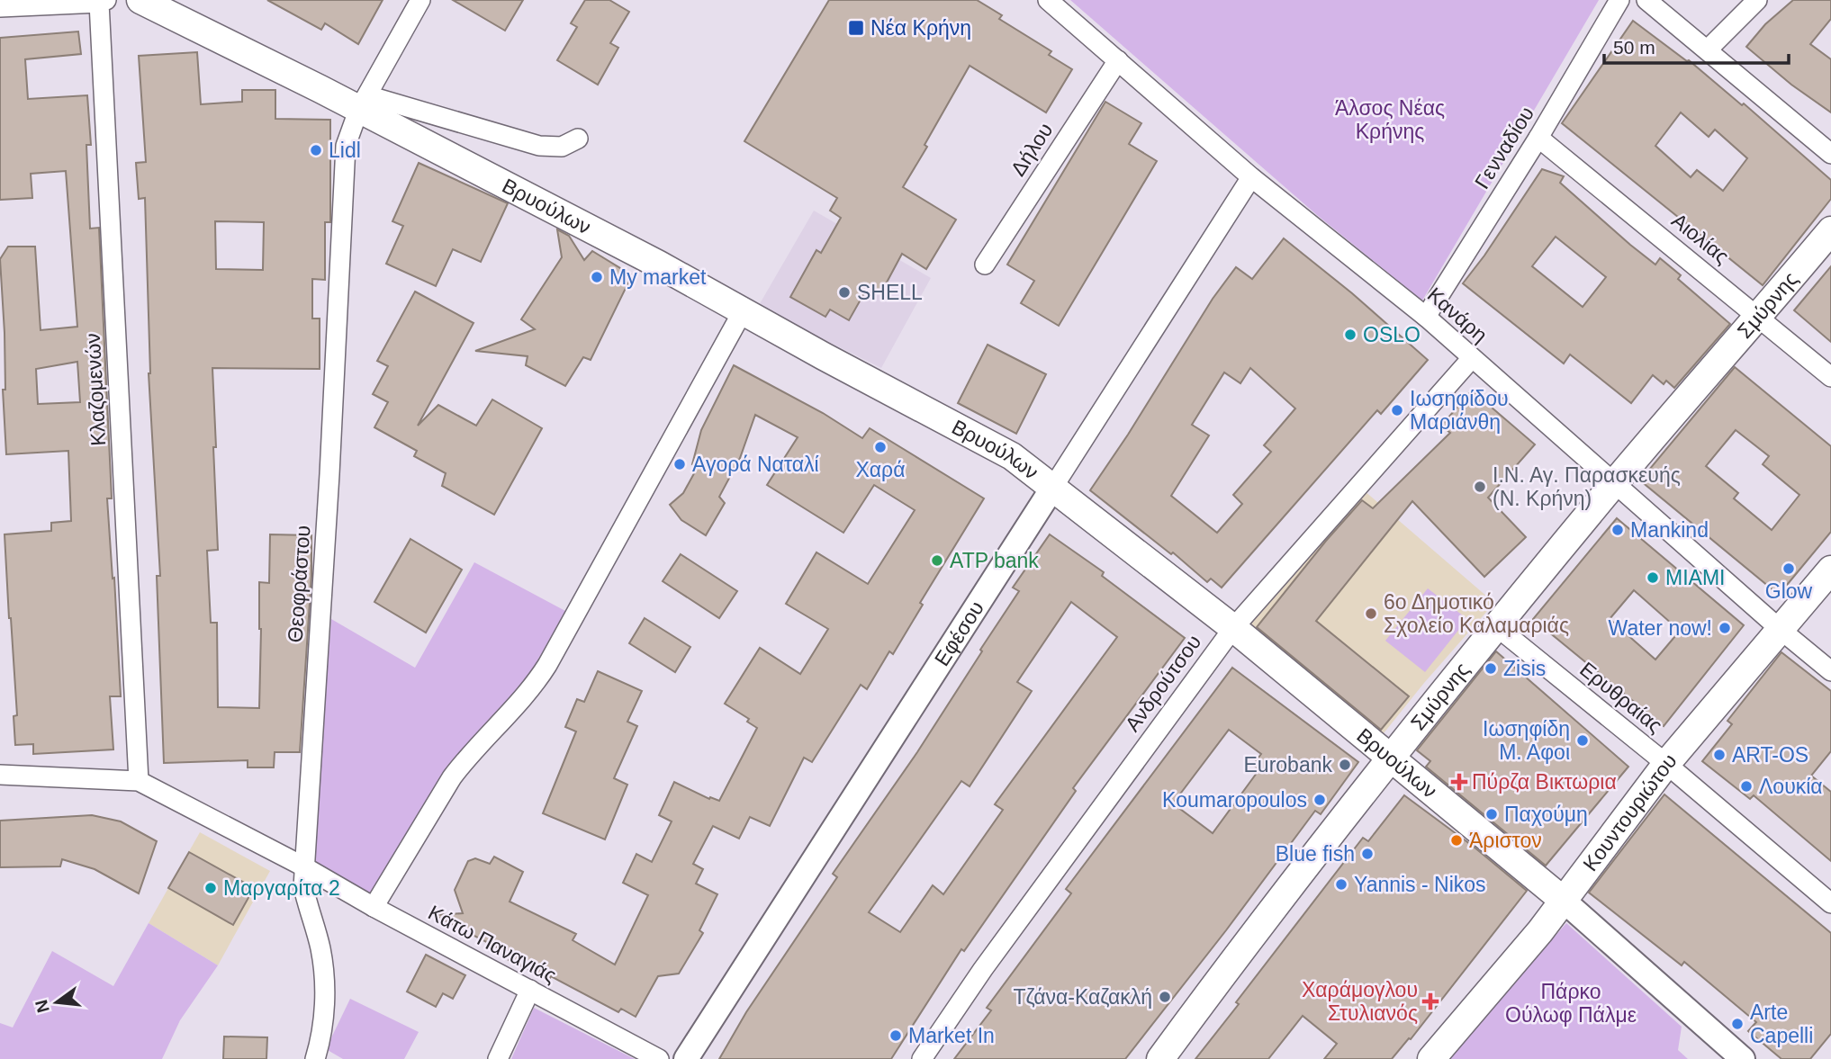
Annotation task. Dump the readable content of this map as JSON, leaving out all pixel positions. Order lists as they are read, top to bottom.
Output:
{
  "streets": {
    "main road": ["Βρυούλων", "Σμύρνης", "Κουντουριώτου"],
    "street": [
      "Γενναδίου",
      "Δήλου",
      "Αιολίας",
      "Κανάρη",
      "Κλαζομενών",
      "Θεοφράστου",
      "Εφέσου",
      "Ανδρούτσου",
      "Ερυθραίας",
      "Κάτω Παναγιάς"
    ]
  },
  "crossings": [
    ["Γενναδίου", "Αιολίας"],
    ["Γενναδίου", "Κανάρη"],
    ["Δήλου", "Κανάρη"],
    ["Βρυούλων", "Σμύρνης"],
    ["Βρυούλων", "Θεοφράστου"],
    ["Βρυούλων", "Εφέσου"],
    ["Βρυούλων", "Ανδρούτσου"],
    ["Βρυούλων", "Κουντουριώτου"],
    ["Αιολίας", "Σμύρνης"],
    ["Σμύρνης", "Κανάρη"],
    ["Σμύρνης", "Ερυθραίας"],
    ["Κανάρη", "Εφέσου"],
    ["Κανάρη", "Ανδρούτσου"],
    ["Κανάρη", "Κουντουριώτου"],
    ["Κλαζομενών", "Κάτω Παναγιάς"],
    ["Θεοφράστου", "Κάτω Παναγιάς"],
    ["Ερυθραίας", "Κουντουριώτου"]
  ],
  "parks": ["Άλσος Νέας Κρήνης", "Πάρκο Ούλωφ Πάλμε"],
  "places": {
    "transit": ["Νέα Κρήνη"],
    "other": [
      "Lidl",
      "My market",
      "SHELL",
      "OSLO",
      "Ιωσηφίδου Μαριάνθη",
      "Χαρά",
      "Αγορά Ναταλί",
      "Ι.Ν. Αγ. Παρασκευής (Ν. Κρήνη)",
      "Mankind",
      "ATP bank",
      "Glow",
      "MIAMI",
      "6ο Δημοτικό Σχολείο Καλαμαριάς",
      "Water now!",
      "Zisis",
      "Ιωσηφίδη Μ. Αφοι",
      "ART-OS",
      "Eurobank",
      "Λουκία",
      "Koumaropoulos",
      "Παχούμη",
      "Άριστον",
      "Blue fish",
      "Yannis - Nikos",
      "Μαργαρίτα 2",
      "Τζάνα-Καζακλή",
      "Arte Capelli",
      "Market In"
    ],
    "health": ["Πύρζα Βικτωρια", "Χαράμογλου Στυλιανός"]
  },
  "scale_bar": "50 m",
  "north": "left"
}
